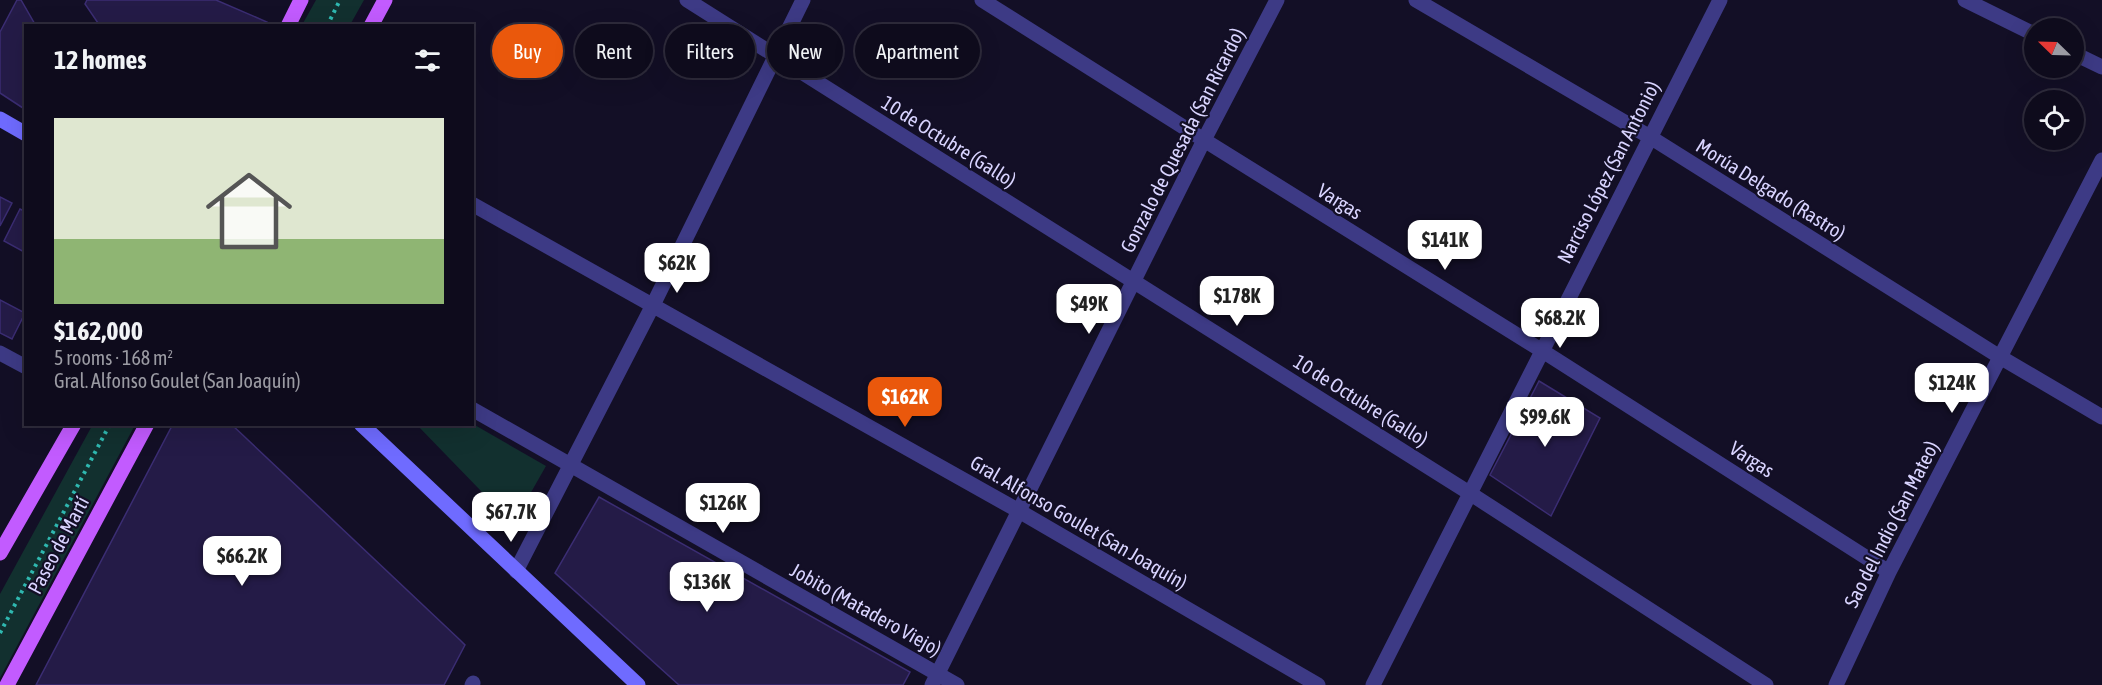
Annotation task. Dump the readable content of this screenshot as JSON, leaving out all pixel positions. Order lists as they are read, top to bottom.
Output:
{
  "streets": {
    "main road": ["Paseo de Martí"],
    "street": [
      "Gonzalo de Quesada (San Ricardo)",
      "10 de Octubre (Gallo)",
      "Narciso López (San Antonio)",
      "Morúa Delgado (Rastro)",
      "Vargas",
      "Gral. Alfonso Goulet (San Joaquín)",
      "Sao del Indio (San Mateo)",
      "Jobito (Matadero Viejo)"
    ]
  },
  "crossings": [
    ["Gonzalo de Quesada (San Ricardo)", "10 de Octubre (Gallo)"],
    ["Gonzalo de Quesada (San Ricardo)", "Vargas"],
    ["Gonzalo de Quesada (San Ricardo)", "Gral. Alfonso Goulet (San Joaquín)"],
    ["Gonzalo de Quesada (San Ricardo)", "Jobito (Matadero Viejo)"],
    ["10 de Octubre (Gallo)", "Narciso López (San Antonio)"],
    ["Narciso López (San Antonio)", "Morúa Delgado (Rastro)"],
    ["Narciso López (San Antonio)", "Vargas"],
    ["Morúa Delgado (Rastro)", "Sao del Indio (San Mateo)"],
    ["Vargas", "Sao del Indio (San Mateo)"]
  ],
  "north": "top left",
  "page": {
    "chip": [
      "Buy",
      "Rent",
      "Filters",
      "New",
      "Apartment"
    ],
    "heading": "12 homes",
    "list": [
      {
        "name": "$162,000",
        "note": "5 rooms · 168 m² · Gral. Alfonso Goulet (San Joaquín)"
      }
    ],
    "price": [
      "$141K",
      "$62K",
      "$178K",
      "$49K",
      "$68.2K",
      "$124K",
      "$162K",
      "$99.6K",
      "$126K",
      "$67.7K",
      "$66.2K",
      "$136K"
    ]
  }
}
